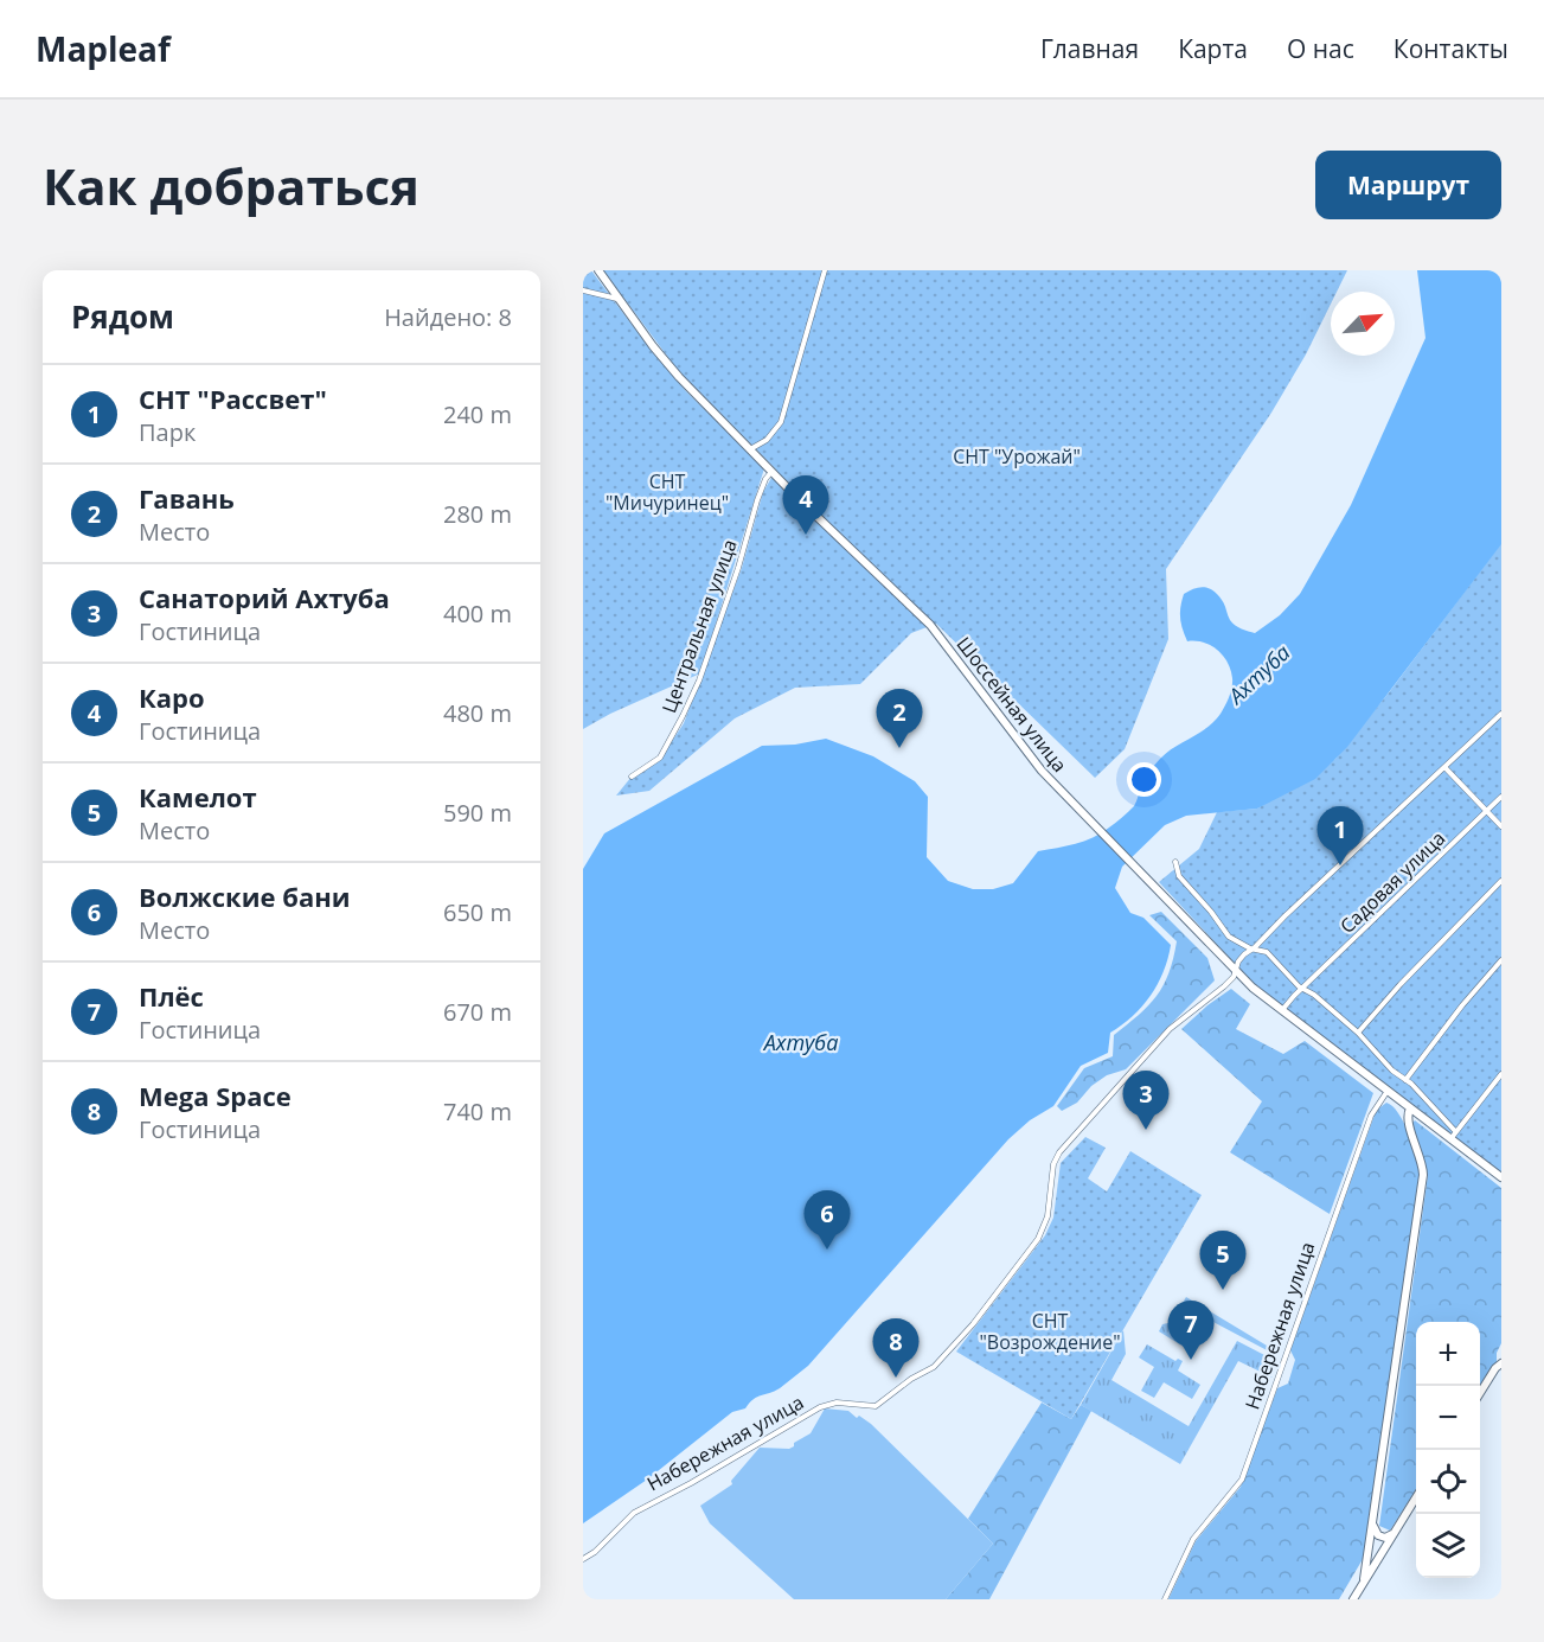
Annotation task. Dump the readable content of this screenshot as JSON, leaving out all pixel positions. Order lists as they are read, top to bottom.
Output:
{
  "streets": {
    "street": [
      "Центральная улица",
      "Шоссейная улица",
      "Садовая улица",
      "Набережная улица"
    ]
  },
  "crossings": [
    ["Центральная улица", "Шоссейная улица"],
    ["Шоссейная улица", "Садовая улица"],
    ["Шоссейная улица", "Набережная улица"]
  ],
  "water": ["Ахтуба"],
  "parks": ["СНТ \"Урожай\"", "СНТ \"Мичуринец\"", "СНТ \"Возрождение\""],
  "north": "top right",
  "page": {
    "header": "Mapleaf",
    "nav": [
      "Главная",
      "Карта",
      "О нас",
      "Контакты"
    ],
    "buttons": "Маршрут",
    "title": "Как добраться",
    "heading": ["Рядом", "Найдено: 8"],
    "list": [
      {
        "mark": "1",
        "name": "СНТ \"Рассвет\"",
        "note": "Парк",
        "value": "240 m"
      },
      {
        "mark": "2",
        "name": "Гавань",
        "note": "Место",
        "value": "280 m"
      },
      {
        "mark": "3",
        "name": "Санаторий Ахтуба",
        "note": "Гостиница",
        "value": "400 m"
      },
      {
        "mark": "4",
        "name": "Каро",
        "note": "Гостиница",
        "value": "480 m"
      },
      {
        "mark": "5",
        "name": "Камелот",
        "note": "Место",
        "value": "590 m"
      },
      {
        "mark": "6",
        "name": "Волжские бани",
        "note": "Место",
        "value": "650 m"
      },
      {
        "mark": "7",
        "name": "Плёс",
        "note": "Гостиница",
        "value": "670 m"
      },
      {
        "mark": "8",
        "name": "Mega Space",
        "note": "Гостиница",
        "value": "740 m"
      }
    ],
    "pins": [
      "4",
      "2",
      "1",
      "3",
      "6",
      "5",
      "7",
      "8"
    ],
    "map_buttons": ["+", "−"]
  }
}
